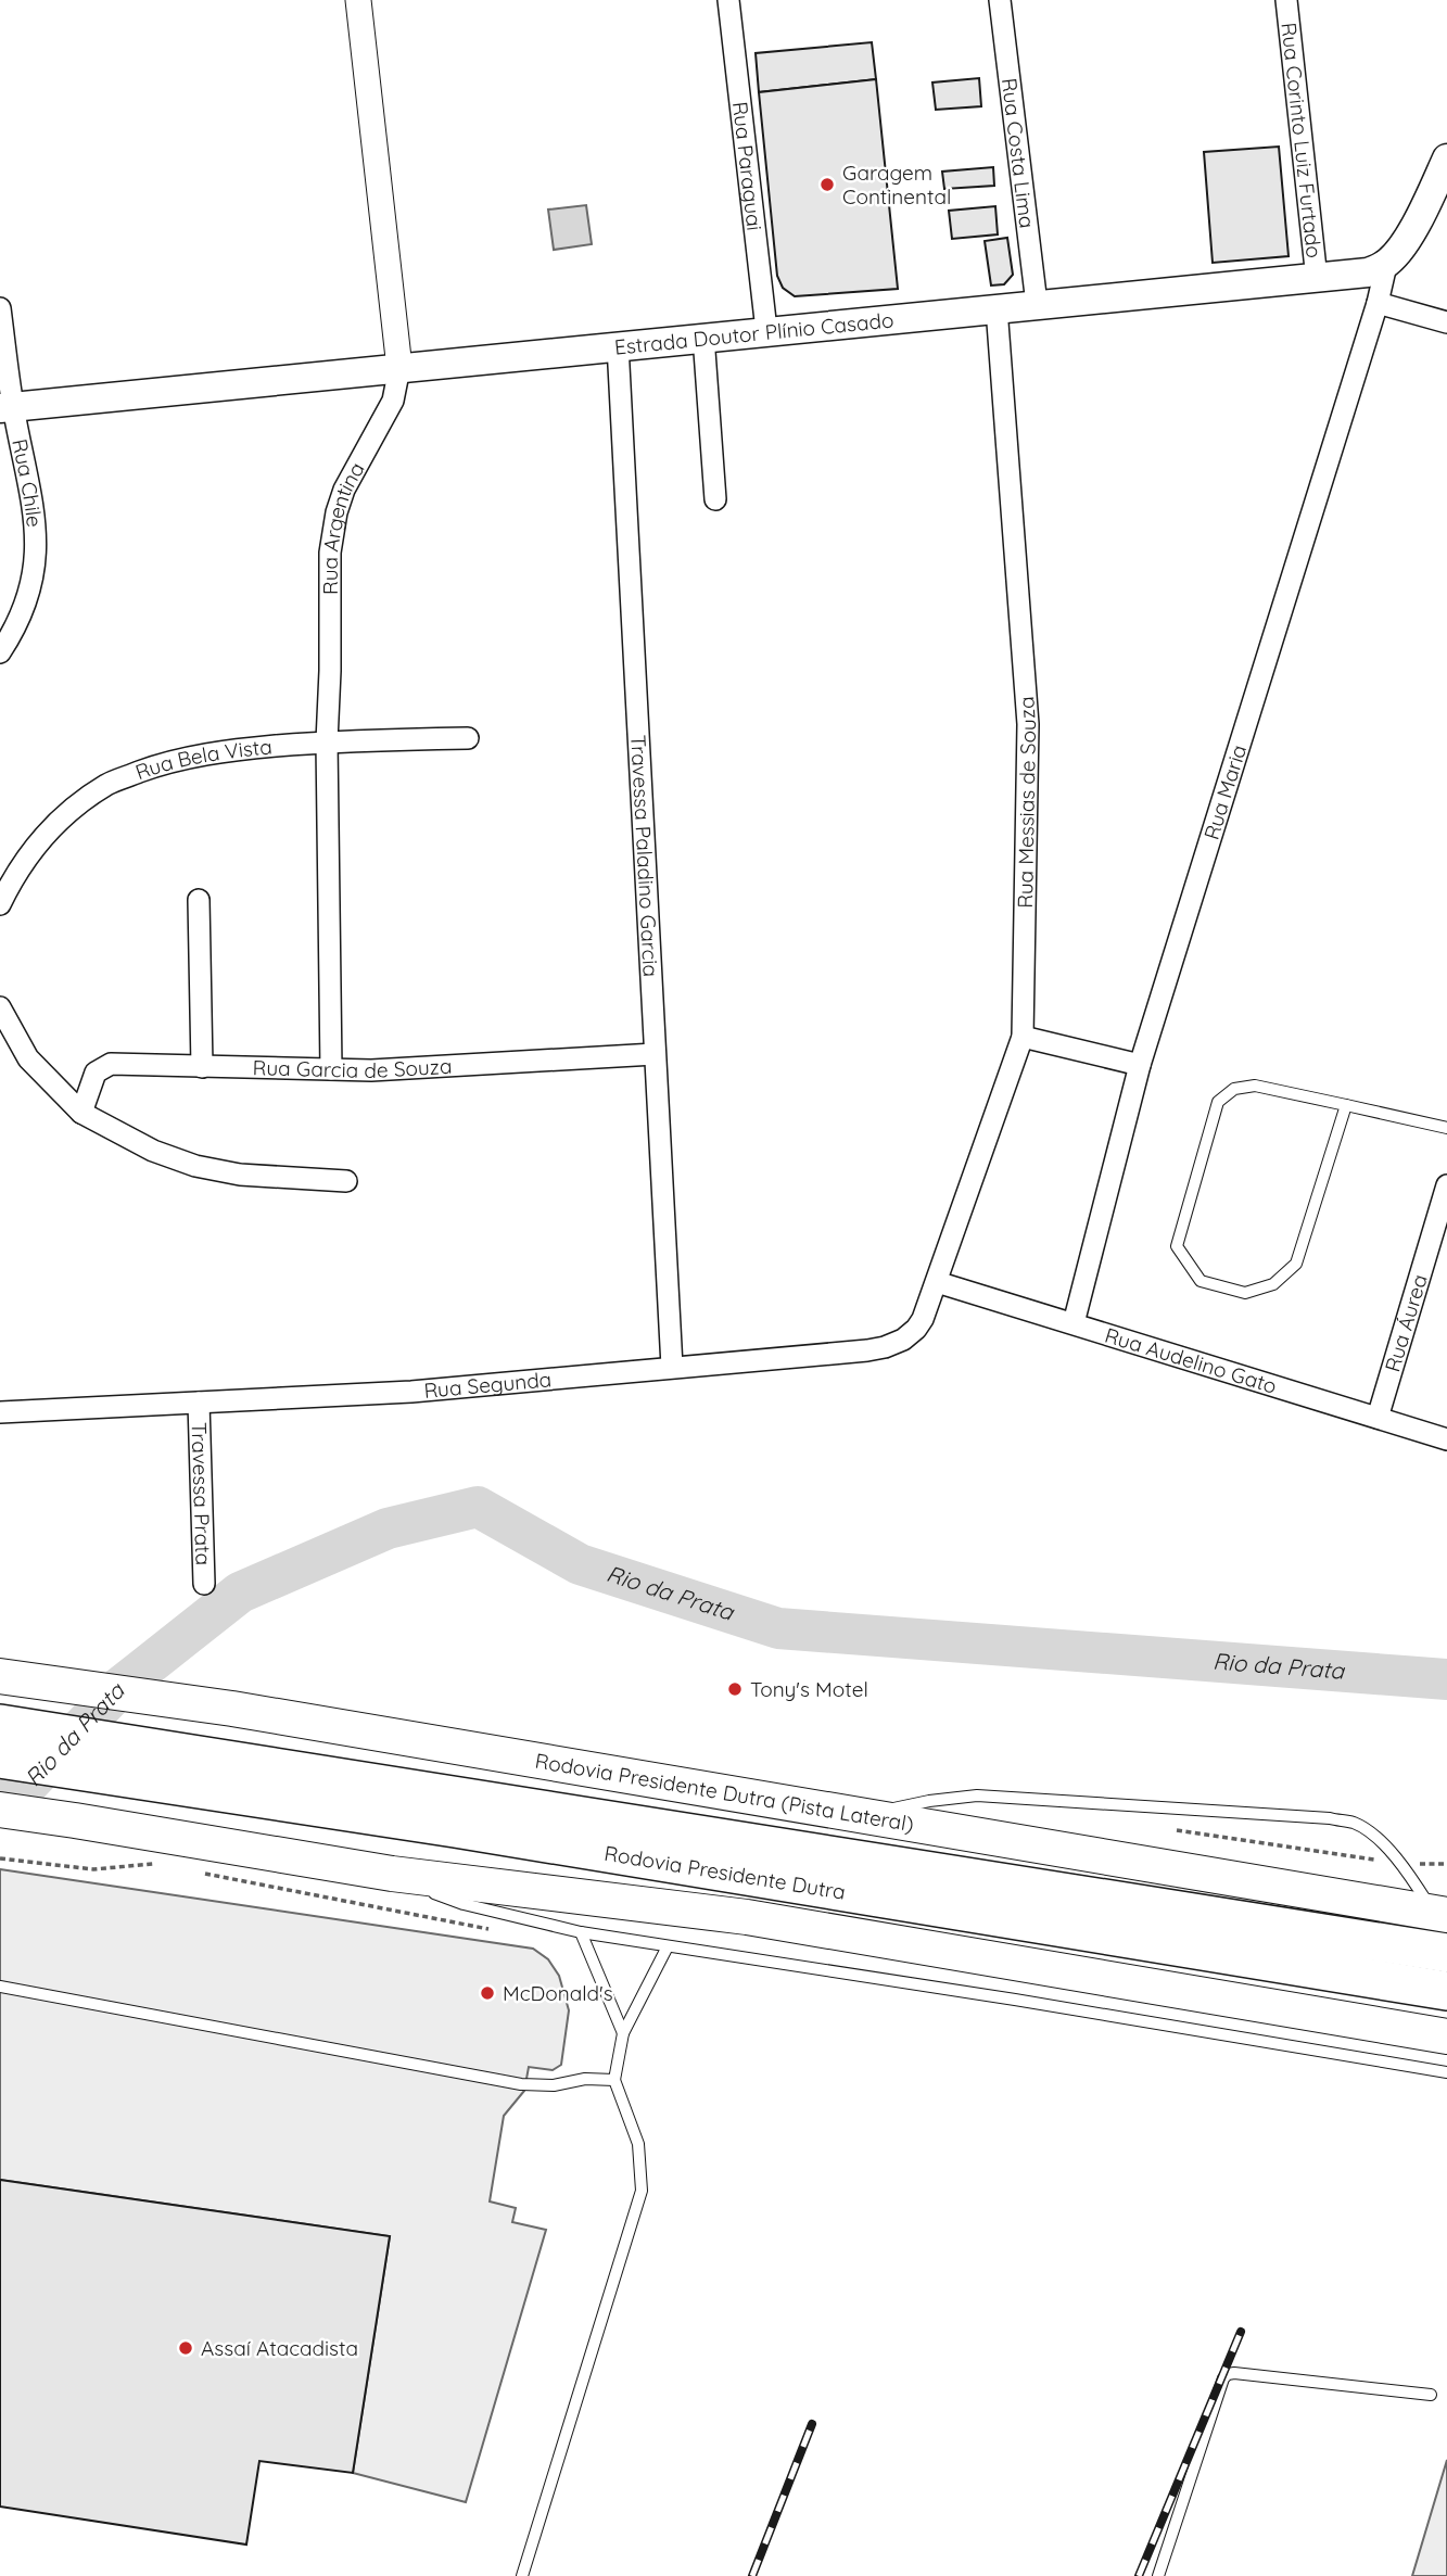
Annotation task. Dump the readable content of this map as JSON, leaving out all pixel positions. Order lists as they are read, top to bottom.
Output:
{
  "streets": {
    "highway": ["Rodovia Presidente Dutra (Pista Lateral)", "Rodovia Presidente Dutra"],
    "main road": ["Estrada Doutor Plínio Casado"],
    "street": [
      "Rua Corinto Luiz Furtado",
      "Rua Costa Lima",
      "Rua Paraguai",
      "Rua Chile",
      "Rua Argentina",
      "Rua Bela Vista",
      "Rua Maria",
      "Rua Messias de Souza",
      "Travessa Paladino Garcia",
      "Rua Garcia de Souza",
      "Rua Áurea",
      "Rua Audelino Gato",
      "Rua Segunda",
      "Travessa Prata"
    ]
  },
  "crossings": [
    ["Rua Corinto Luiz Furtado", "Estrada Doutor Plínio Casado"],
    ["Rua Costa Lima", "Estrada Doutor Plínio Casado"],
    ["Rua Paraguai", "Estrada Doutor Plínio Casado"],
    ["Estrada Doutor Plínio Casado", "Rua Chile"],
    ["Estrada Doutor Plínio Casado", "Rua Argentina"],
    ["Estrada Doutor Plínio Casado", "Rua Maria"],
    ["Estrada Doutor Plínio Casado", "Rua Messias de Souza"],
    ["Estrada Doutor Plínio Casado", "Travessa Paladino Garcia"],
    ["Rua Argentina", "Rua Bela Vista"],
    ["Rua Argentina", "Rua Garcia de Souza"],
    ["Rua Maria", "Rua Audelino Gato"],
    ["Rua Messias de Souza", "Rua Audelino Gato"],
    ["Rua Messias de Souza", "Rua Segunda"],
    ["Travessa Paladino Garcia", "Rua Garcia de Souza"],
    ["Travessa Paladino Garcia", "Rua Segunda"],
    ["Rua Áurea", "Rua Audelino Gato"],
    ["Rua Audelino Gato", "Rua Segunda"],
    ["Rua Segunda", "Travessa Prata"]
  ],
  "water": ["Rio da Prata"],
  "places": [
    "Garagem Continental",
    "Tony's Motel",
    "McDonald's",
    "Assaí Atacadista"
  ]
}
